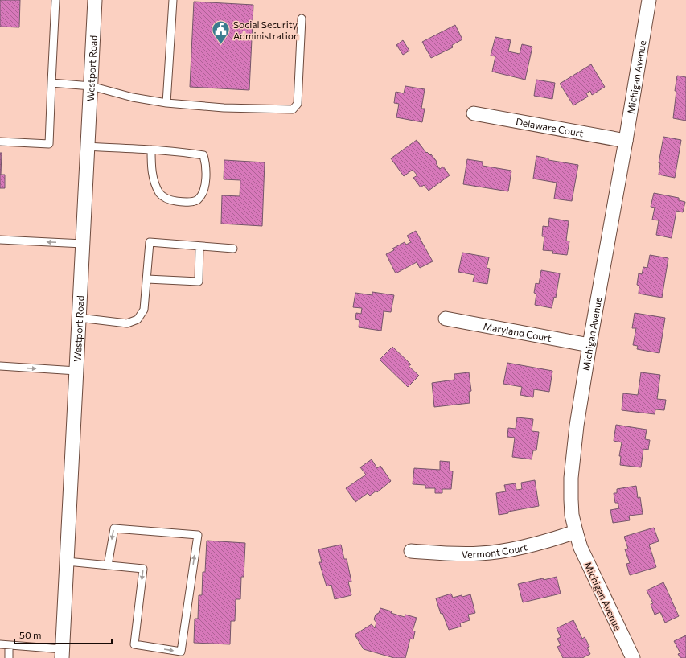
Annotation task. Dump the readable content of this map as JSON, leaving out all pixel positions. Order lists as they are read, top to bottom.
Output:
{
  "streets": {
    "street": [
      "Westport Road",
      "Michigan Avenue",
      "Delaware Court",
      "Maryland Court",
      "Vermont Court"
    ]
  },
  "crossings": [
    ["Michigan Avenue", "Delaware Court"],
    ["Michigan Avenue", "Maryland Court"],
    ["Michigan Avenue", "Vermont Court"]
  ],
  "places": {
    "public building": ["Social Security Administration"]
  },
  "scale_bar": "50 m"
}
